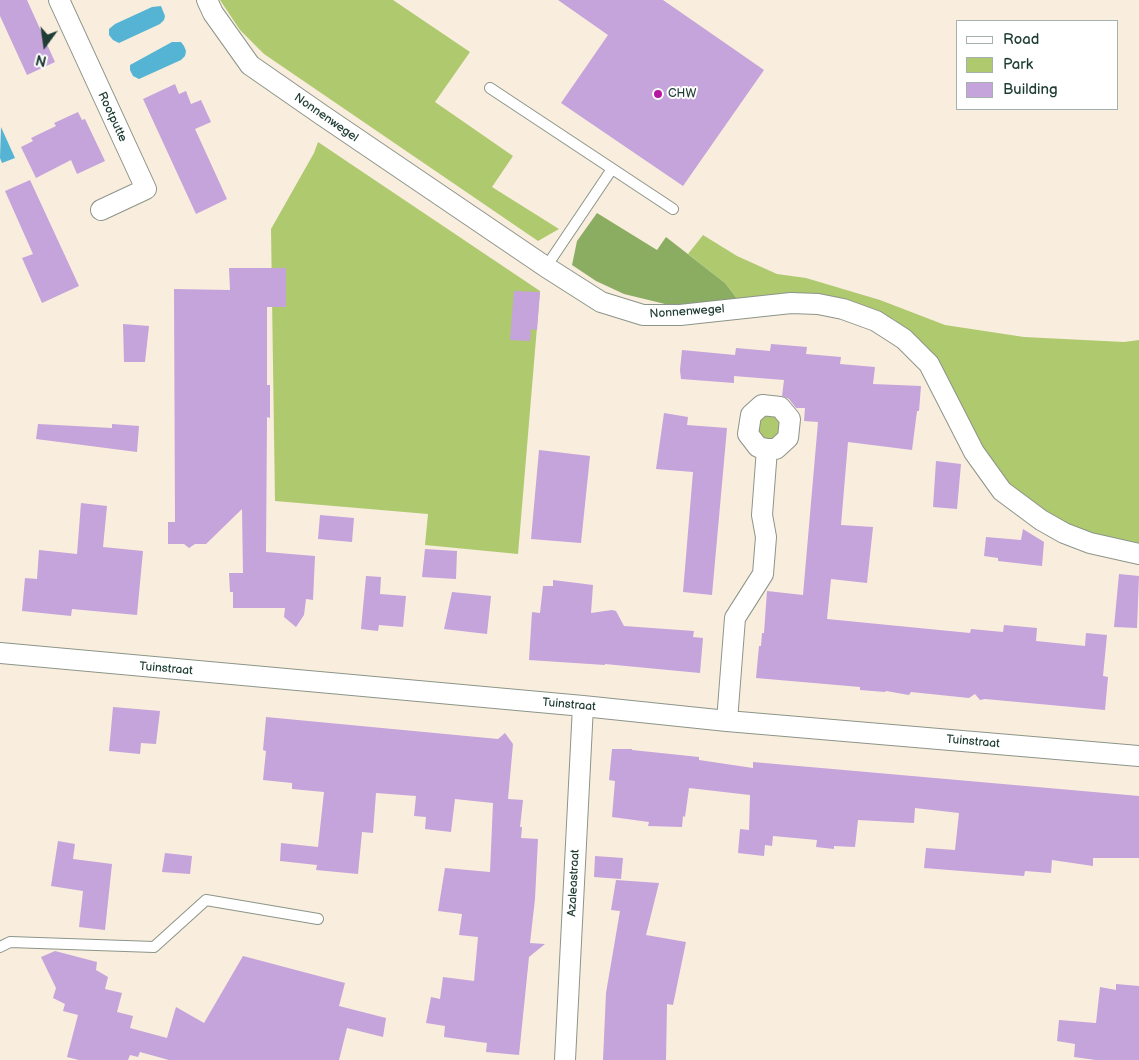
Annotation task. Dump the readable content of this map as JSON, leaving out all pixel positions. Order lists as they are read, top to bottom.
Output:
{
  "streets": {
    "street": [
      "Rootputte",
      "Nonnenwegel",
      "Tuinstraat",
      "Azaleastraat"
    ]
  },
  "crossings": [
    ["Tuinstraat", "Azaleastraat"]
  ],
  "places": ["CHW"],
  "legend": ["Road", "Park", "Building"],
  "north": "bottom"
}
